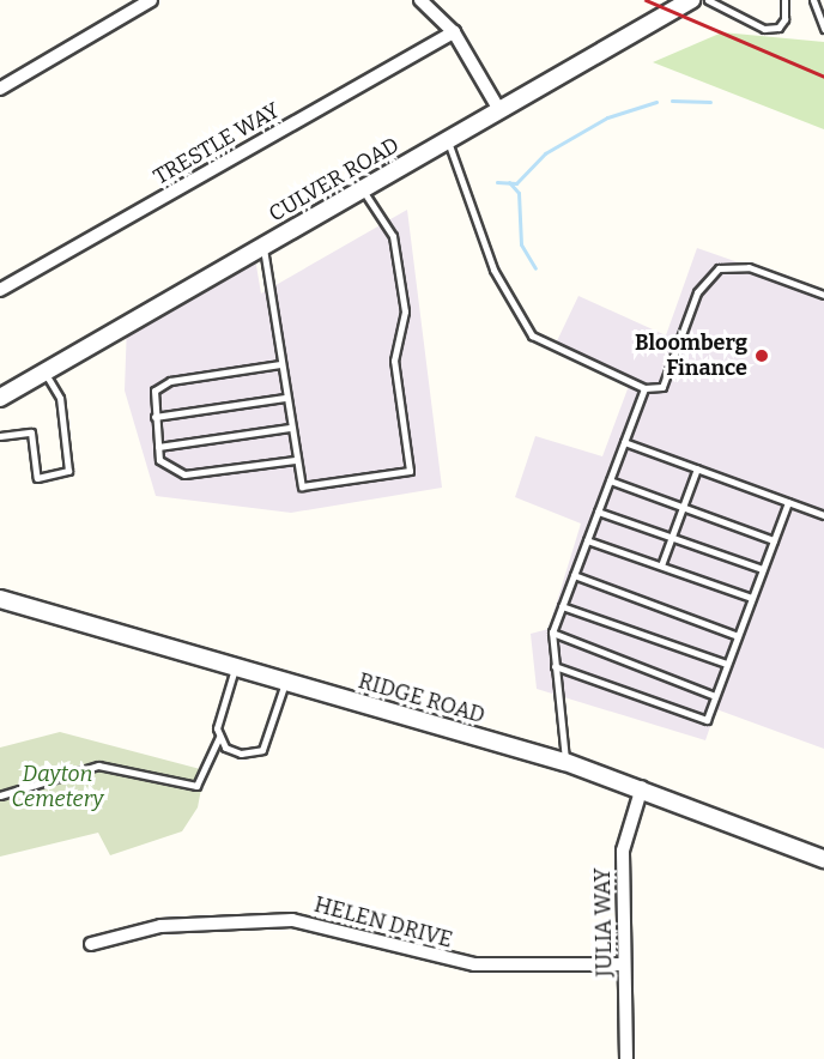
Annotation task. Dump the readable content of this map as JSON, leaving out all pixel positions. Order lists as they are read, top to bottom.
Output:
{
  "streets": {
    "street": [
      "TRESTLE WAY",
      "CULVER ROAD",
      "RIDGE ROAD",
      "HELEN DRIVE",
      "JULIA WAY"
    ]
  },
  "crossings": [
    ["RIDGE ROAD", "JULIA WAY"],
    ["HELEN DRIVE", "JULIA WAY"]
  ],
  "parks": ["Dayton Cemetery"],
  "places": ["Bloomberg Finance"]
}
